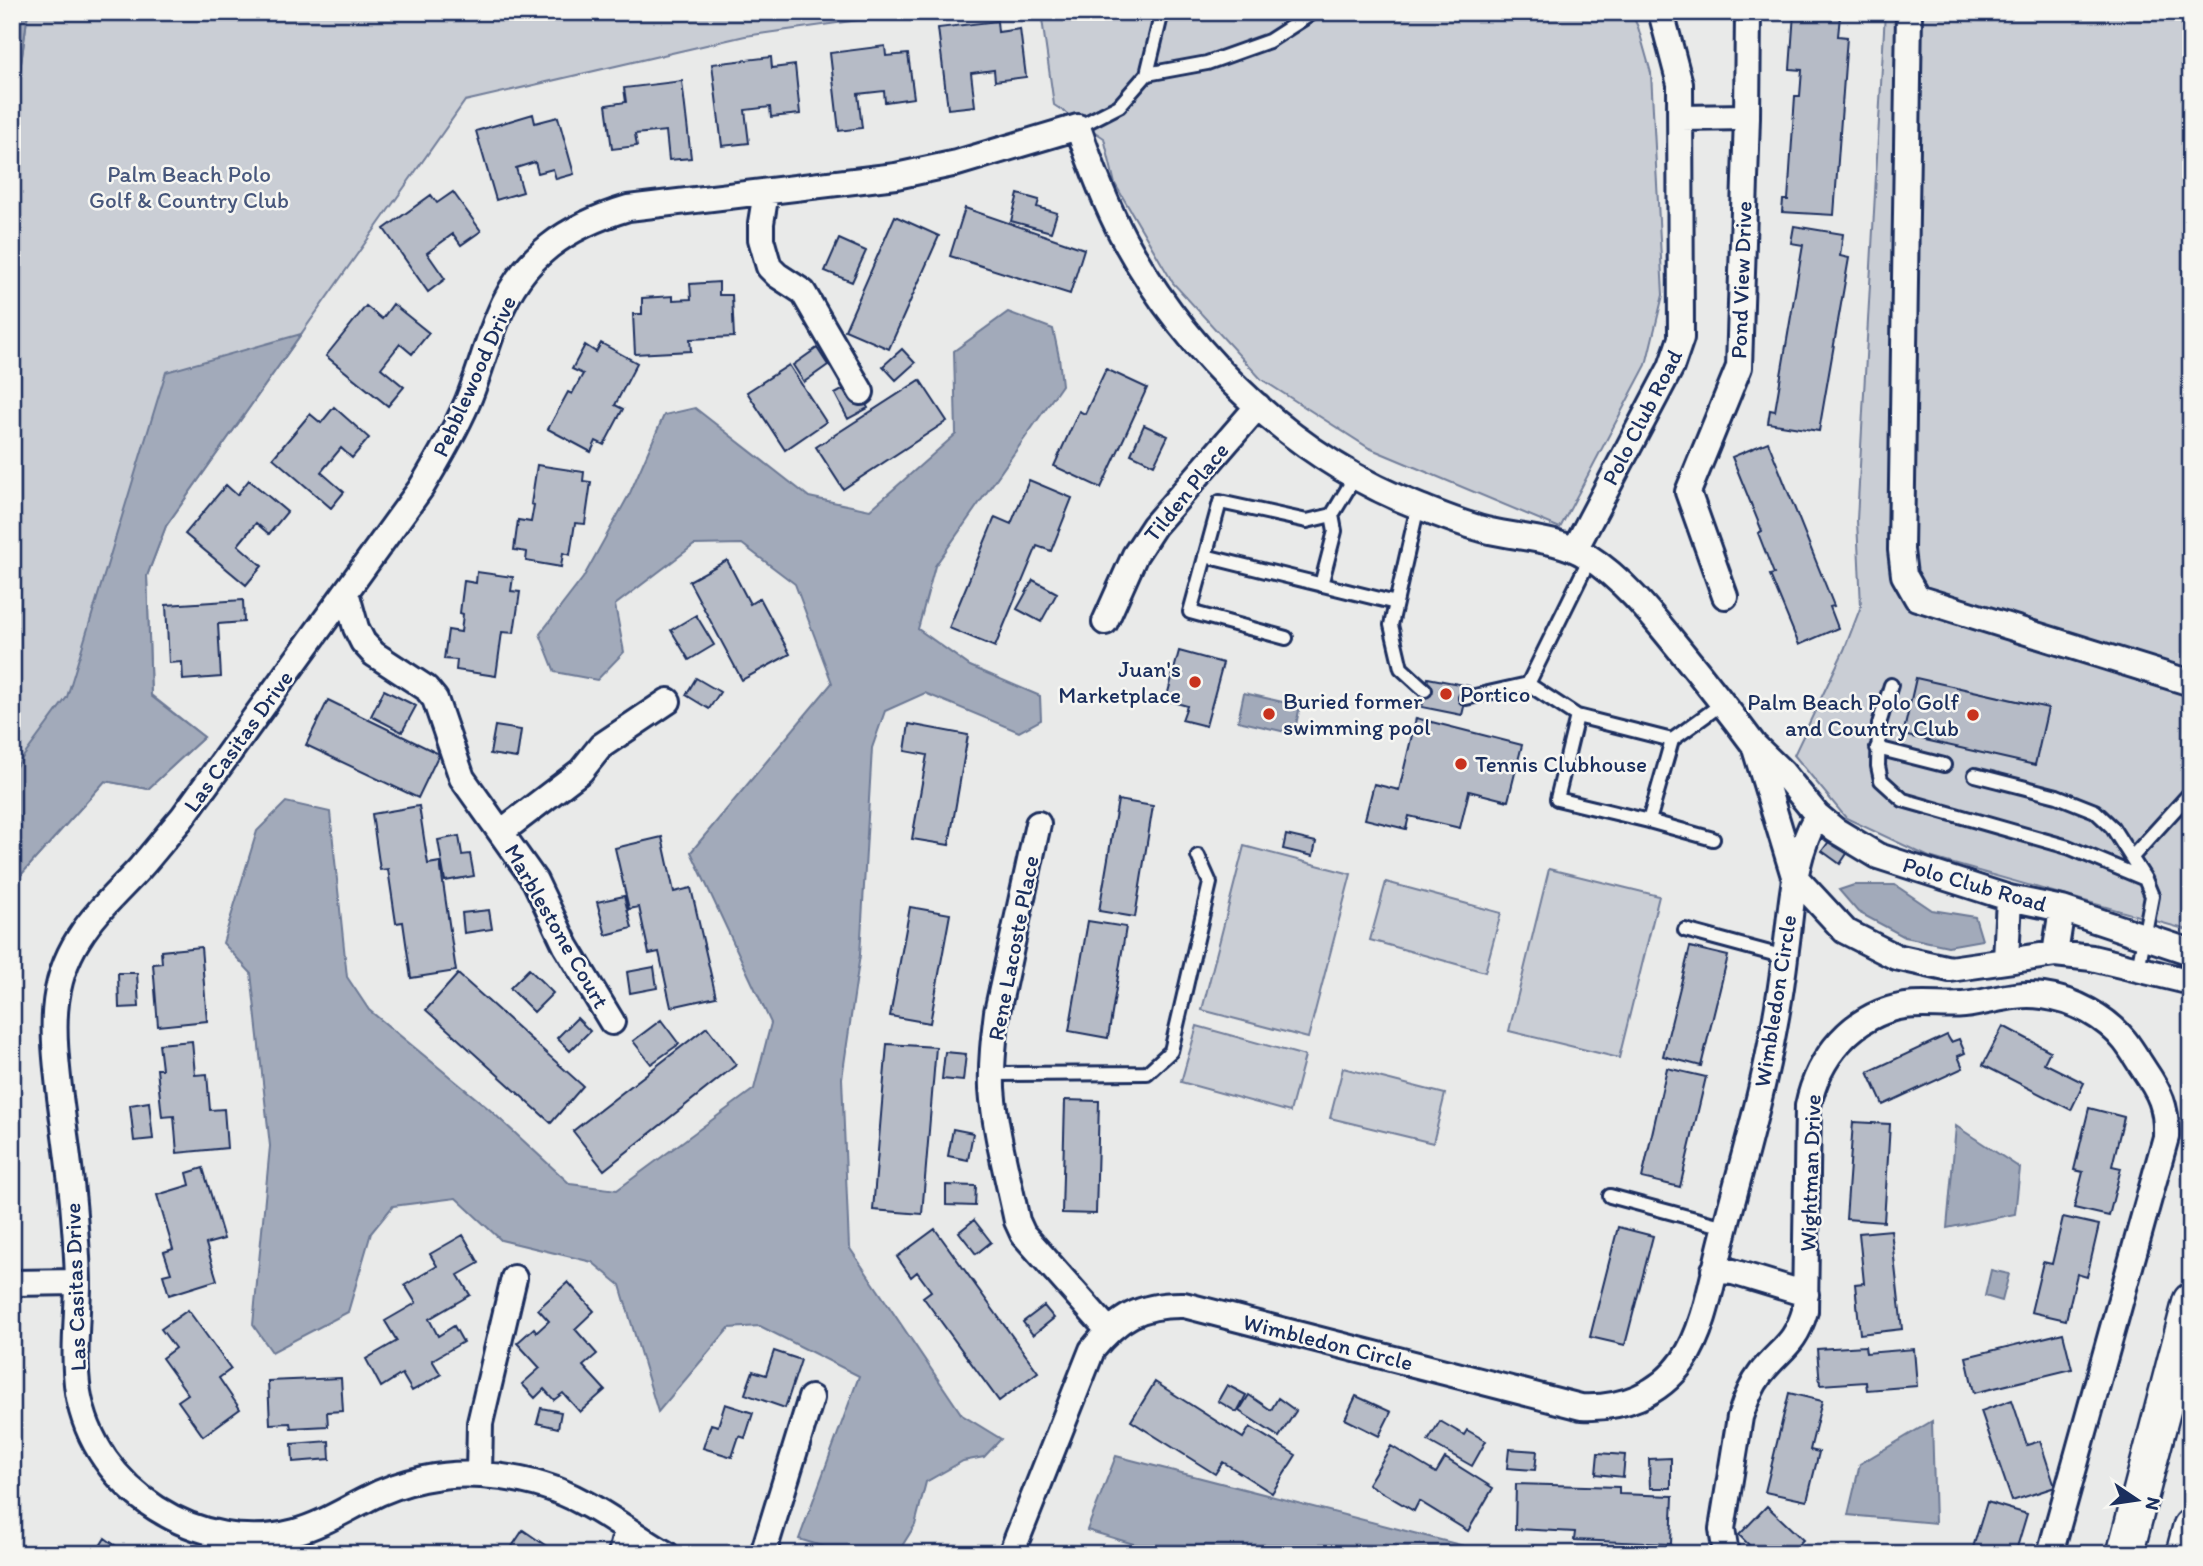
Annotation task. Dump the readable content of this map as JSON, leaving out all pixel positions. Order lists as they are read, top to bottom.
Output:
{
  "streets": {
    "street": [
      "Pond View Drive",
      "Pebblewood Drive",
      "Polo Club Road",
      "Tilden Place",
      "Las Casitas Drive",
      "Marblestone Court",
      "Rene Lacoste Place",
      "Wimbledon Circle",
      "Wightman Drive"
    ]
  },
  "crossings": [
    ["Pebblewood Drive", "Las Casitas Drive"],
    ["Pebblewood Drive", "Marblestone Court"],
    ["Polo Club Road", "Wimbledon Circle"],
    ["Las Casitas Drive", "Marblestone Court"],
    ["Rene Lacoste Place", "Wimbledon Circle"]
  ],
  "parks": ["Palm Beach Polo Golf & Country Club"],
  "places": [
    "Juan's Marketplace",
    "Portico",
    "Buried former swimming pool",
    "Palm Beach Polo Golf and Country Club",
    "Tennis Clubhouse"
  ],
  "north": "right"
}
